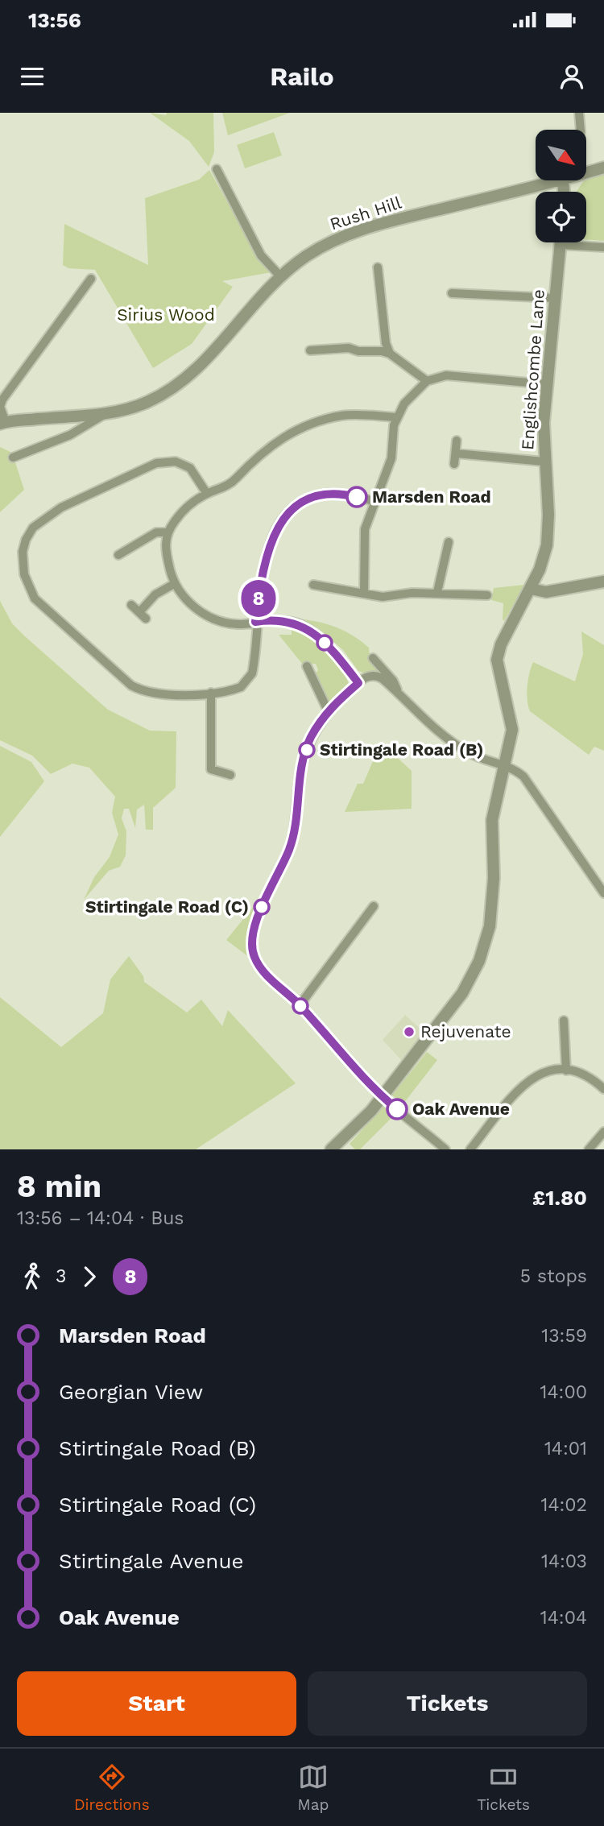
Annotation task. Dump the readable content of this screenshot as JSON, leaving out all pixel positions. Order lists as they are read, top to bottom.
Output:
{
  "streets": {
    "street": ["Rush Hill", "Englishcombe Lane"]
  },
  "parks": ["Sirius Wood"],
  "places": [
    "Marsden Road",
    "Stirtingale Road (B)",
    "Stirtingale Road (C)",
    "Rejuvenate",
    "Oak Avenue"
  ],
  "lines": ["bus line 8"],
  "north": "bottom right",
  "page": {
    "status": "13:56",
    "header": "Railo",
    "on_map": "8",
    "heading": ["8 min", "13:56 – 14:04 · Bus", "£1.80"],
    "legs": ["3", "8", "5 stops"],
    "list": [
      {
        "name": "Marsden Road",
        "value": "13:59"
      },
      {
        "name": "Georgian View",
        "value": "14:00"
      },
      {
        "name": "Stirtingale Road (B)",
        "value": "14:01"
      },
      {
        "name": "Stirtingale Road (C)",
        "value": "14:02"
      },
      {
        "name": "Stirtingale Avenue",
        "value": "14:03"
      },
      {
        "name": "Oak Avenue",
        "value": "14:04"
      }
    ],
    "buttons": ["Start", "Tickets"],
    "tabs": ["Directions", "Map", "Tickets"]
  }
}
